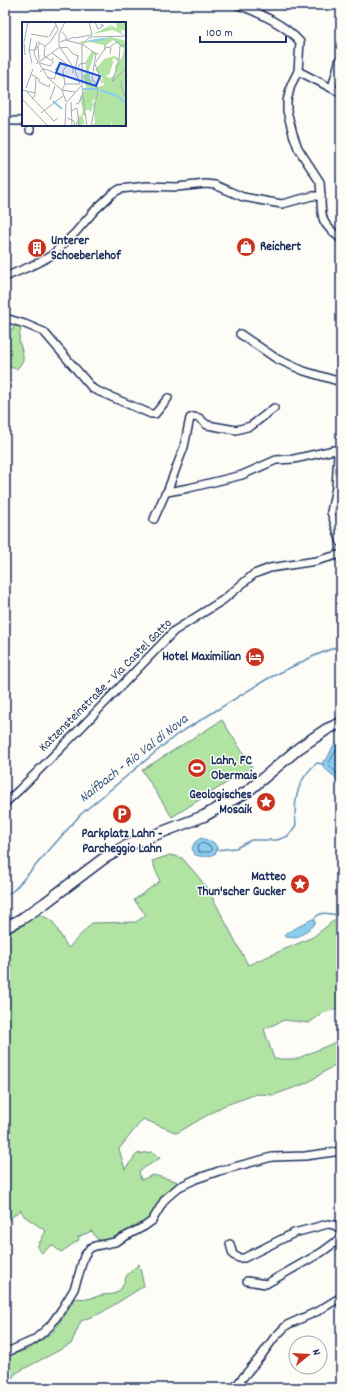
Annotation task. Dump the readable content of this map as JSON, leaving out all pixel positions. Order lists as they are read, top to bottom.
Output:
{
  "streets": {
    "street": ["Katzensteinstraße - Via Castel Gatto"]
  },
  "water": ["Naifbach - Rio Val di Nova"],
  "places": {
    "shop": ["Reichert"],
    "building": ["Unterer Schoeberlehof"],
    "hotel": ["Hotel Maximilian"],
    "sports": ["Lahn, FC Obermais"],
    "place": ["Geologisches Mosaik", "Matteo Thun'scher Gucker"],
    "parking": ["Parkplatz Lahn - Parcheggio Lahn"]
  },
  "scale_bar": "100 m",
  "north": "right"
}
